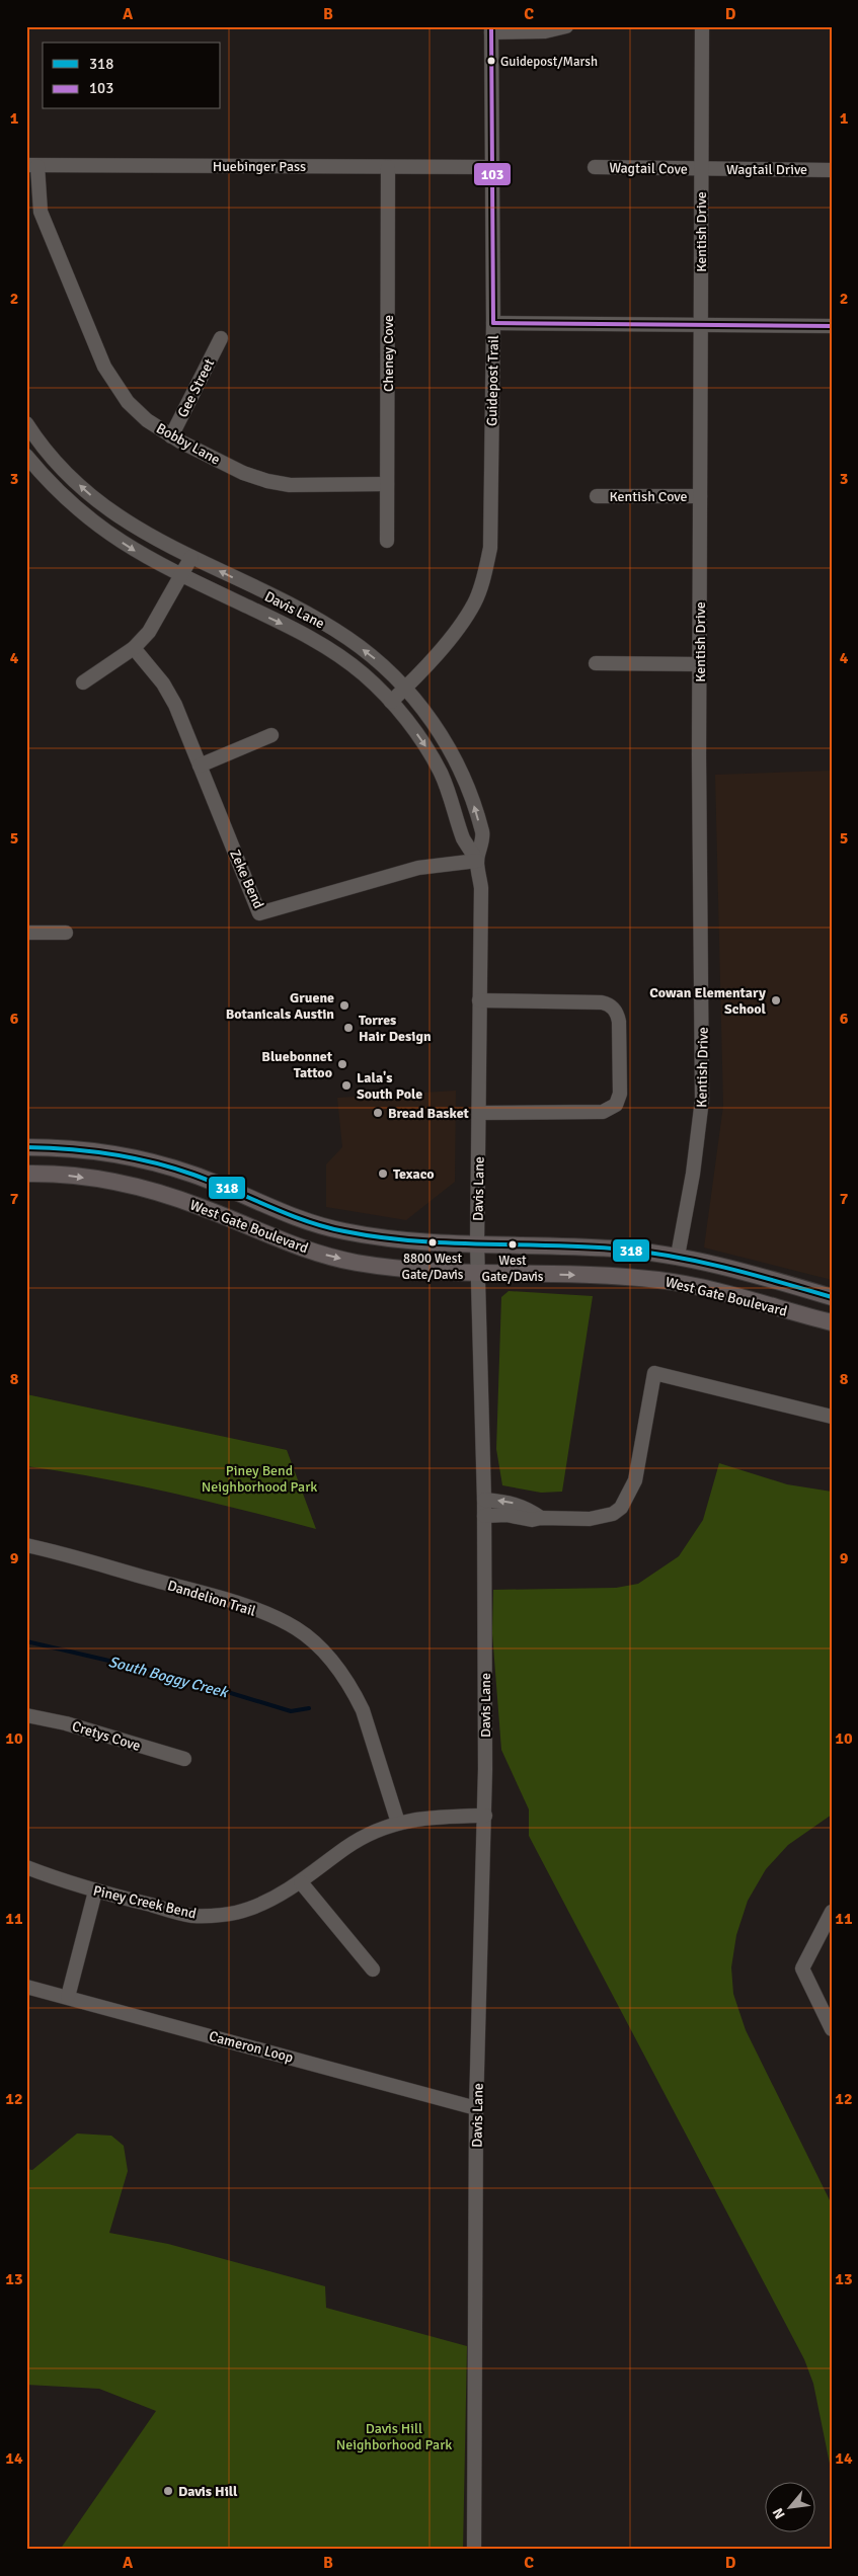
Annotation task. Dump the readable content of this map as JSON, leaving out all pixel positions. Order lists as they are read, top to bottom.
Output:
{
  "streets": {
    "main road": ["West Gate Boulevard"],
    "street": [
      "Huebinger Pass",
      "Wagtail Cove",
      "Wagtail Drive",
      "Kentish Drive",
      "Cheney Cove",
      "Guidepost Trail",
      "Gee Street",
      "Bobby Lane",
      "Kentish Cove",
      "Davis Lane",
      "Zeke Bend",
      "Dandelion Trail",
      "Cretys Cove",
      "Piney Creek Bend",
      "Cameron Loop"
    ]
  },
  "crossings": [
    ["Huebinger Pass", "Cheney Cove"],
    ["Huebinger Pass", "Guidepost Trail"],
    ["Huebinger Pass", "Bobby Lane"],
    ["Wagtail Cove", "Wagtail Drive"],
    ["Wagtail Cove", "Kentish Drive"],
    ["Wagtail Drive", "Kentish Drive"],
    ["Kentish Drive", "Kentish Cove"],
    ["Kentish Drive", "West Gate Boulevard"],
    ["Cheney Cove", "Bobby Lane"],
    ["Guidepost Trail", "Davis Lane"],
    ["Gee Street", "Bobby Lane"],
    ["Davis Lane", "Zeke Bend"],
    ["Davis Lane", "West Gate Boulevard"],
    ["Davis Lane", "Piney Creek Bend"],
    ["Davis Lane", "Cameron Loop"],
    ["Dandelion Trail", "Piney Creek Bend"]
  ],
  "water": ["South Boggy Creek"],
  "parks": ["Piney Bend Neighborhood Park", "Davis Hill Neighborhood Park"],
  "places": [
    "Guidepost/Marsh",
    "Cowan Elementary School",
    "Gruene Botanicals Austin",
    "Torres Hair Design",
    "Bluebonnet Tattoo",
    "Lala's South Pole",
    "Bread Basket",
    "Texaco",
    "8800 West Gate/Davis",
    "West Gate/Davis",
    "Davis Hill"
  ],
  "lines": ["transit line 103", "transit line 318"],
  "legend": ["318", "103"],
  "north": "bottom left",
  "grid": {
    "columns": [
      "A",
      "B",
      "C",
      "D"
    ],
    "rows": [
      "1",
      "2",
      "3",
      "4",
      "5",
      "6",
      "7",
      "8",
      "9",
      "10",
      "11",
      "12",
      "13",
      "14"
    ]
  }
}
